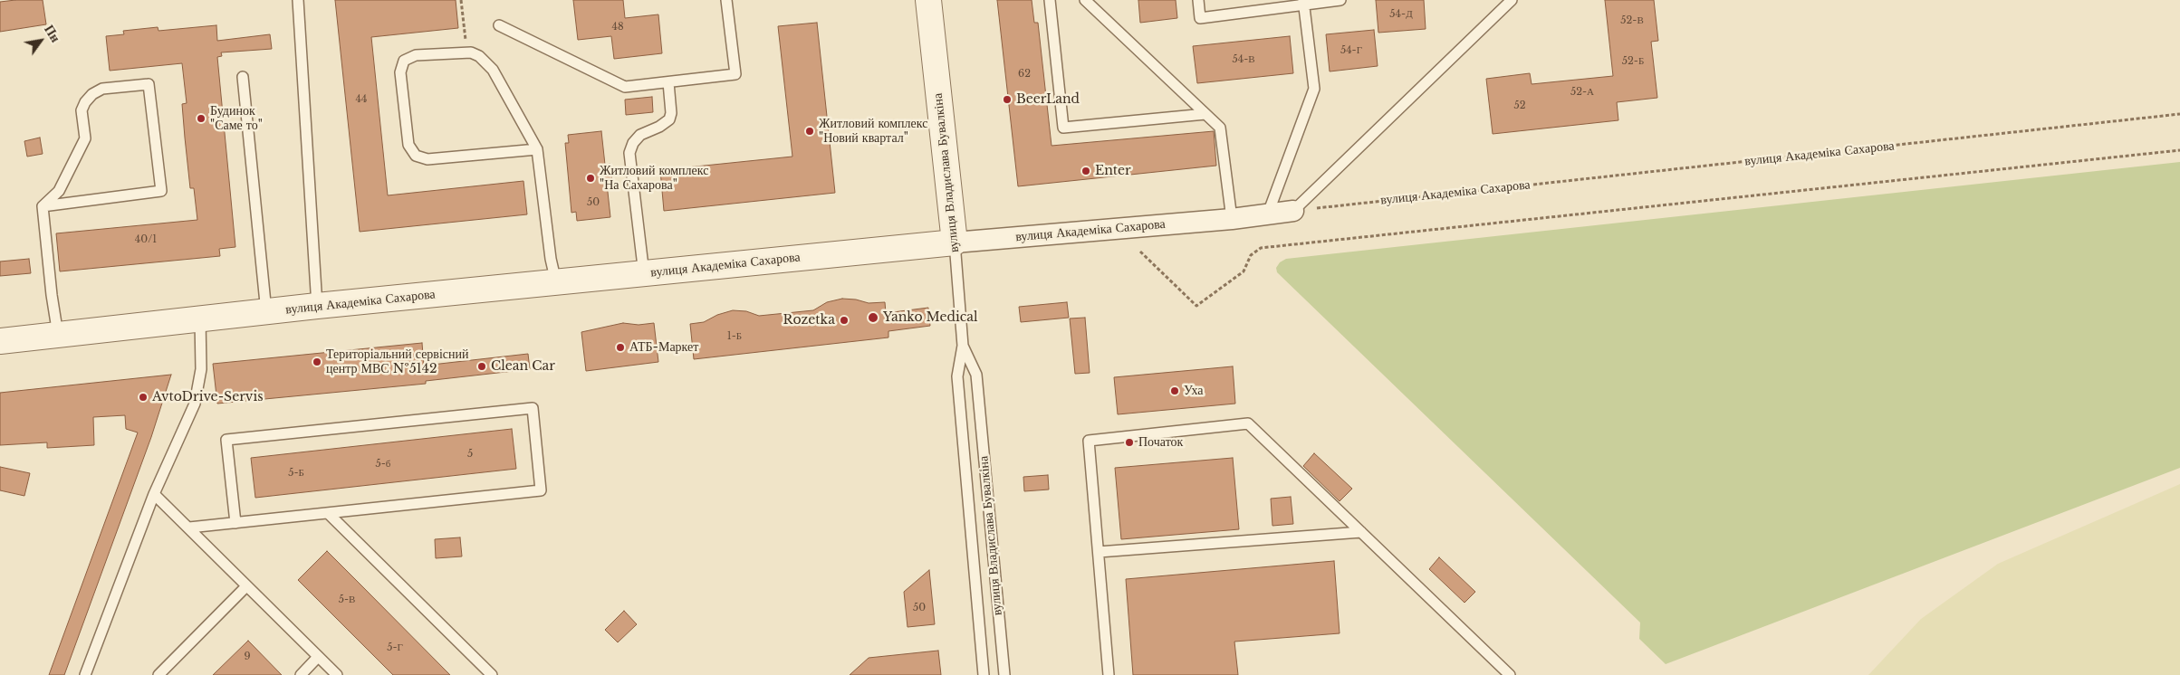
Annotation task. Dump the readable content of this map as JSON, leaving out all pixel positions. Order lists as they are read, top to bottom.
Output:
{
  "streets": {
    "street": ["вулиця Академіка Сахарова", "вулиця Владислава Бувалкіна"]
  },
  "crossings": [
    ["вулиця Академіка Сахарова", "вулиця Владислава Бувалкіна"]
  ],
  "places": [
    "BeerLand",
    "Будинок \"Саме то\"",
    "Житловий комплекс \"Новий квартал\"",
    "Enter",
    "Житловий комплекс \"На Сахарова\"",
    "Yanko Medical",
    "Rozetka",
    "АТБ-Маркет",
    "Територіальний сервісний центр МВС №5142",
    "Clean Car",
    "Уха",
    "AvtoDrive-Servis",
    "Початок"
  ],
  "house_numbers": [
    "54-Д",
    "52-В",
    "48",
    "54-Г",
    "54-В",
    "52-Б",
    "62",
    "52-А",
    "44",
    "52",
    "50",
    "40/1",
    "1-Б",
    "5",
    "5-б",
    "5-Б",
    "5-В",
    "50",
    "5-Г",
    "9"
  ],
  "north": "top right"
}
